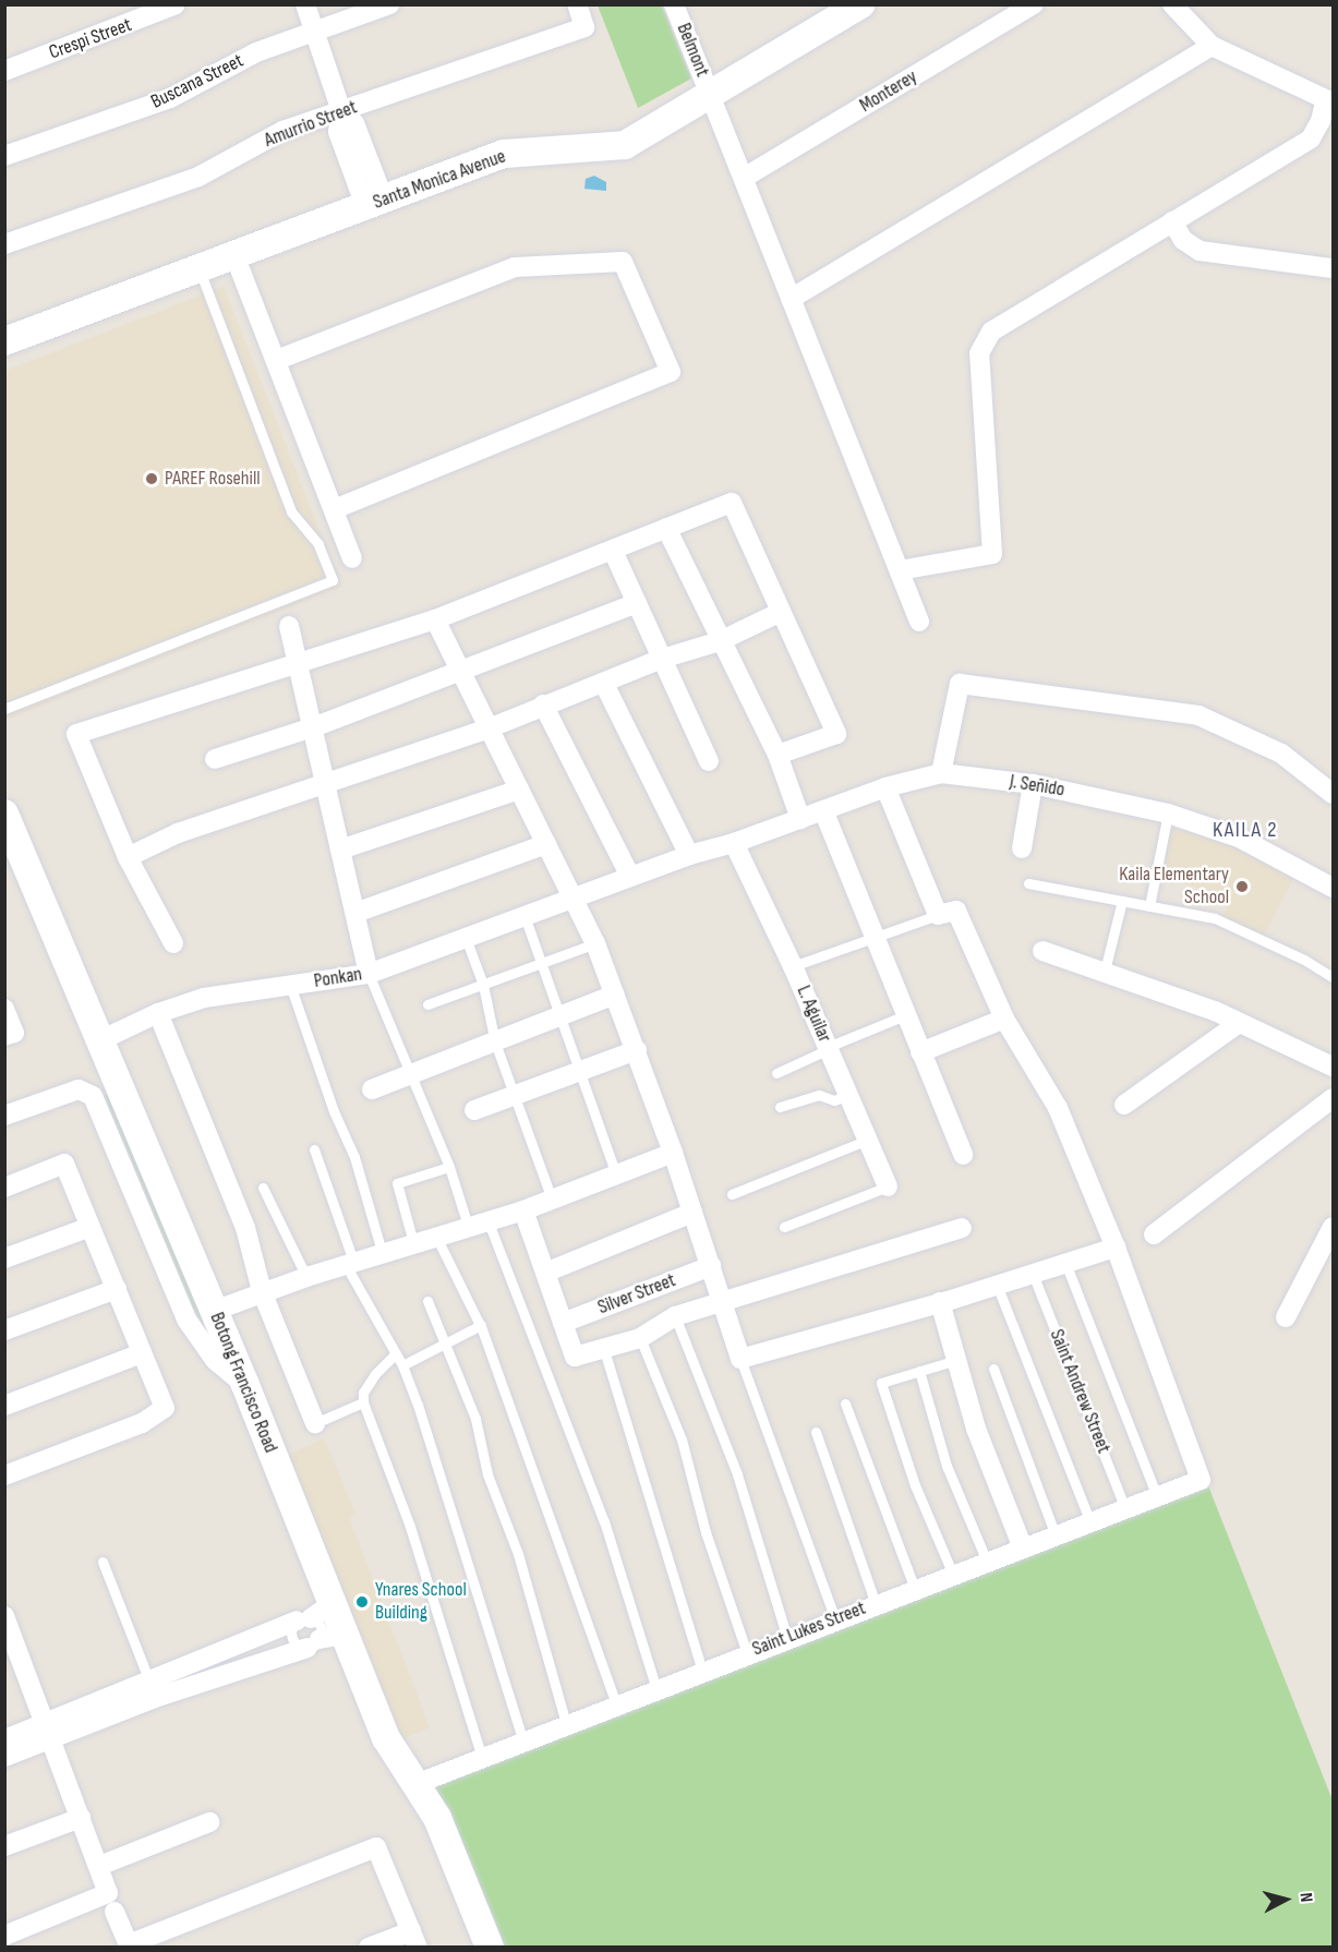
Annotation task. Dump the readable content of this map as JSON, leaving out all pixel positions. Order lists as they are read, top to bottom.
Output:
{
  "streets": {
    "street": [
      "Crespi Street",
      "Belmont",
      "Buscana Street",
      "Monterey",
      "Amurrio Street",
      "Santa Monica Avenue",
      "J. Señido",
      "Ponkan",
      "L. Aguilar",
      "Silver Street",
      "Botong Francisco Road",
      "Saint Lukes Street"
    ],
    "lane": ["Saint Andrew Street"]
  },
  "crossings": [
    ["Belmont", "Monterey"],
    ["Belmont", "Santa Monica Avenue"],
    ["J. Señido", "Ponkan"],
    ["J. Señido", "L. Aguilar"],
    ["Ponkan", "Botong Francisco Road"],
    ["Botong Francisco Road", "Saint Lukes Street"],
    ["Saint Andrew Street", "Saint Lukes Street"]
  ],
  "districts": ["KAILA 2"],
  "places": ["PAREF Rosehill", "Kaila Elementary School", "Ynares School Building"],
  "north": "right"
}
